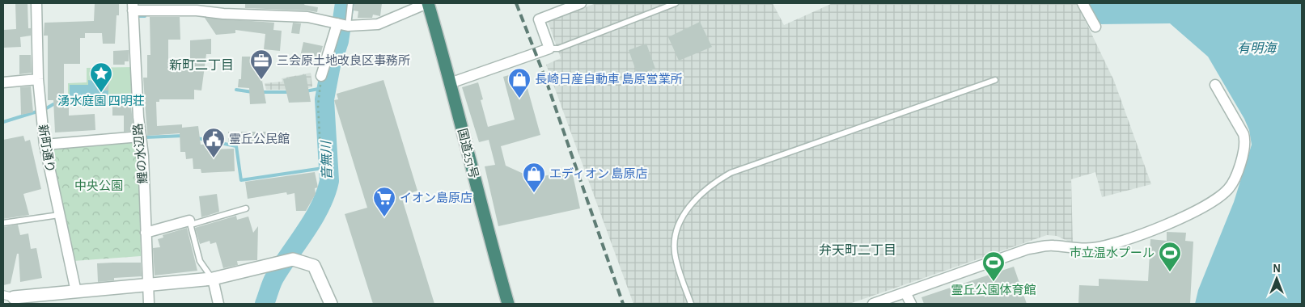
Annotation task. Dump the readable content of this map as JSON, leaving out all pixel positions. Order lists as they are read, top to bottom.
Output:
{
  "streets": {
    "highway": ["国道251号"],
    "street": ["新町通り", "鯉の水辺路"]
  },
  "districts": ["新町二丁目", "弁天町二丁目"],
  "water": ["有明海", "音無川"],
  "parks": ["中央公園"],
  "places": {
    "office": ["三会原土地改良区事務所"],
    "place": ["湧水庭園 四明荘"],
    "shop": ["長崎日産自動車 島原営業所", "エディオン 島原店"],
    "public building": ["霊丘公民館"],
    "supermarket": ["イオン島原店"],
    "sports": ["市立温水プール", "霊丘公園体育館"]
  },
  "north": "top"
}
